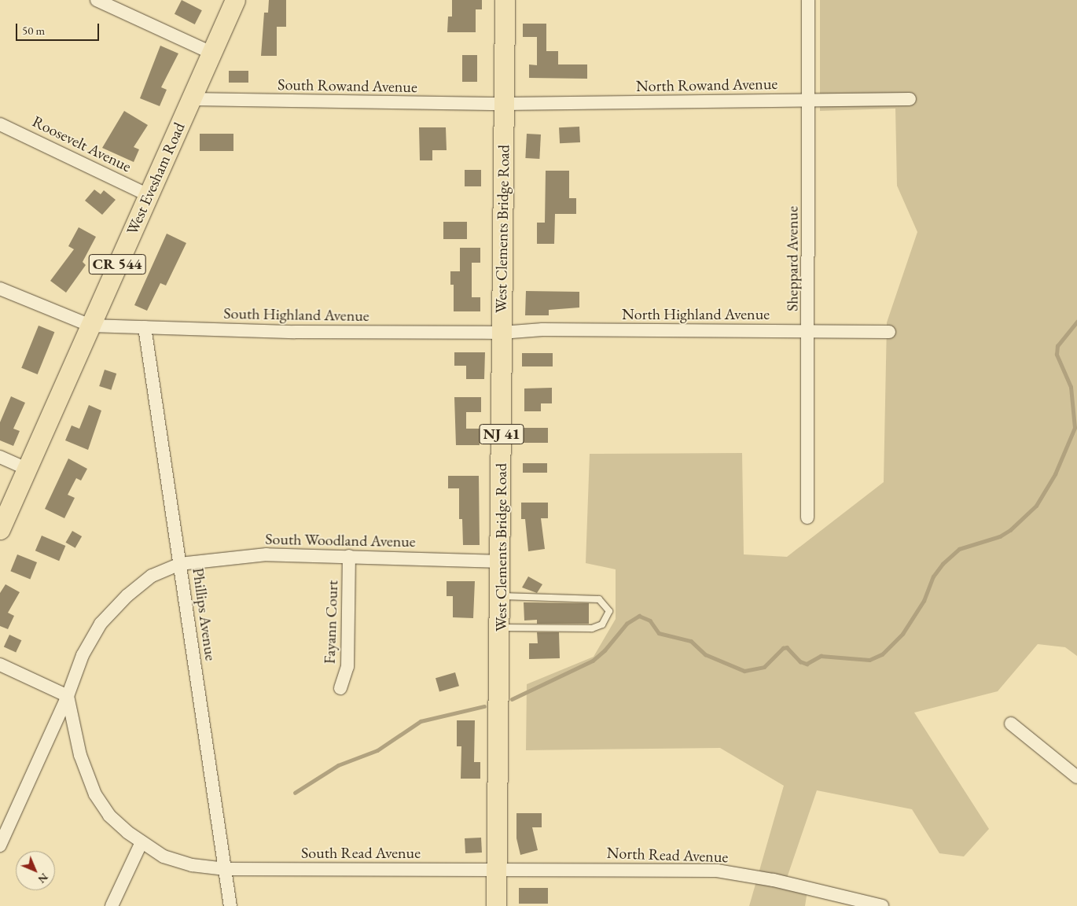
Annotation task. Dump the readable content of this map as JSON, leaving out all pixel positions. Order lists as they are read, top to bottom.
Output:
{
  "streets": {
    "main road": [
      "West Evesham Road",
      "West Clements Bridge Road",
      "CR 544",
      "NJ 41"
    ],
    "street": [
      "North Rowand Avenue",
      "South Rowand Avenue",
      "Roosevelt Avenue",
      "Sheppard Avenue",
      "North Highland Avenue",
      "South Highland Avenue",
      "South Woodland Avenue",
      "Phillips Avenue",
      "Fayann Court",
      "South Read Avenue",
      "North Read Avenue"
    ]
  },
  "crossings": [
    ["North Rowand Avenue", "South Rowand Avenue"],
    ["North Rowand Avenue", "West Clements Bridge Road"],
    ["North Rowand Avenue", "Sheppard Avenue"],
    ["South Rowand Avenue", "West Evesham Road"],
    ["South Rowand Avenue", "West Clements Bridge Road"],
    ["Roosevelt Avenue", "West Evesham Road"],
    ["West Evesham Road", "South Highland Avenue"],
    ["West Clements Bridge Road", "North Highland Avenue"],
    ["West Clements Bridge Road", "South Highland Avenue"],
    ["West Clements Bridge Road", "South Woodland Avenue"],
    ["West Clements Bridge Road", "South Read Avenue"],
    ["West Clements Bridge Road", "North Read Avenue"],
    ["Sheppard Avenue", "North Highland Avenue"],
    ["North Highland Avenue", "South Highland Avenue"],
    ["South Highland Avenue", "Phillips Avenue"],
    ["South Woodland Avenue", "Phillips Avenue"],
    ["South Woodland Avenue", "Fayann Court"],
    ["South Woodland Avenue", "South Read Avenue"],
    ["Phillips Avenue", "South Read Avenue"],
    ["South Read Avenue", "North Read Avenue"]
  ],
  "scale_bar": "50 m",
  "north": "bottom right"
}
